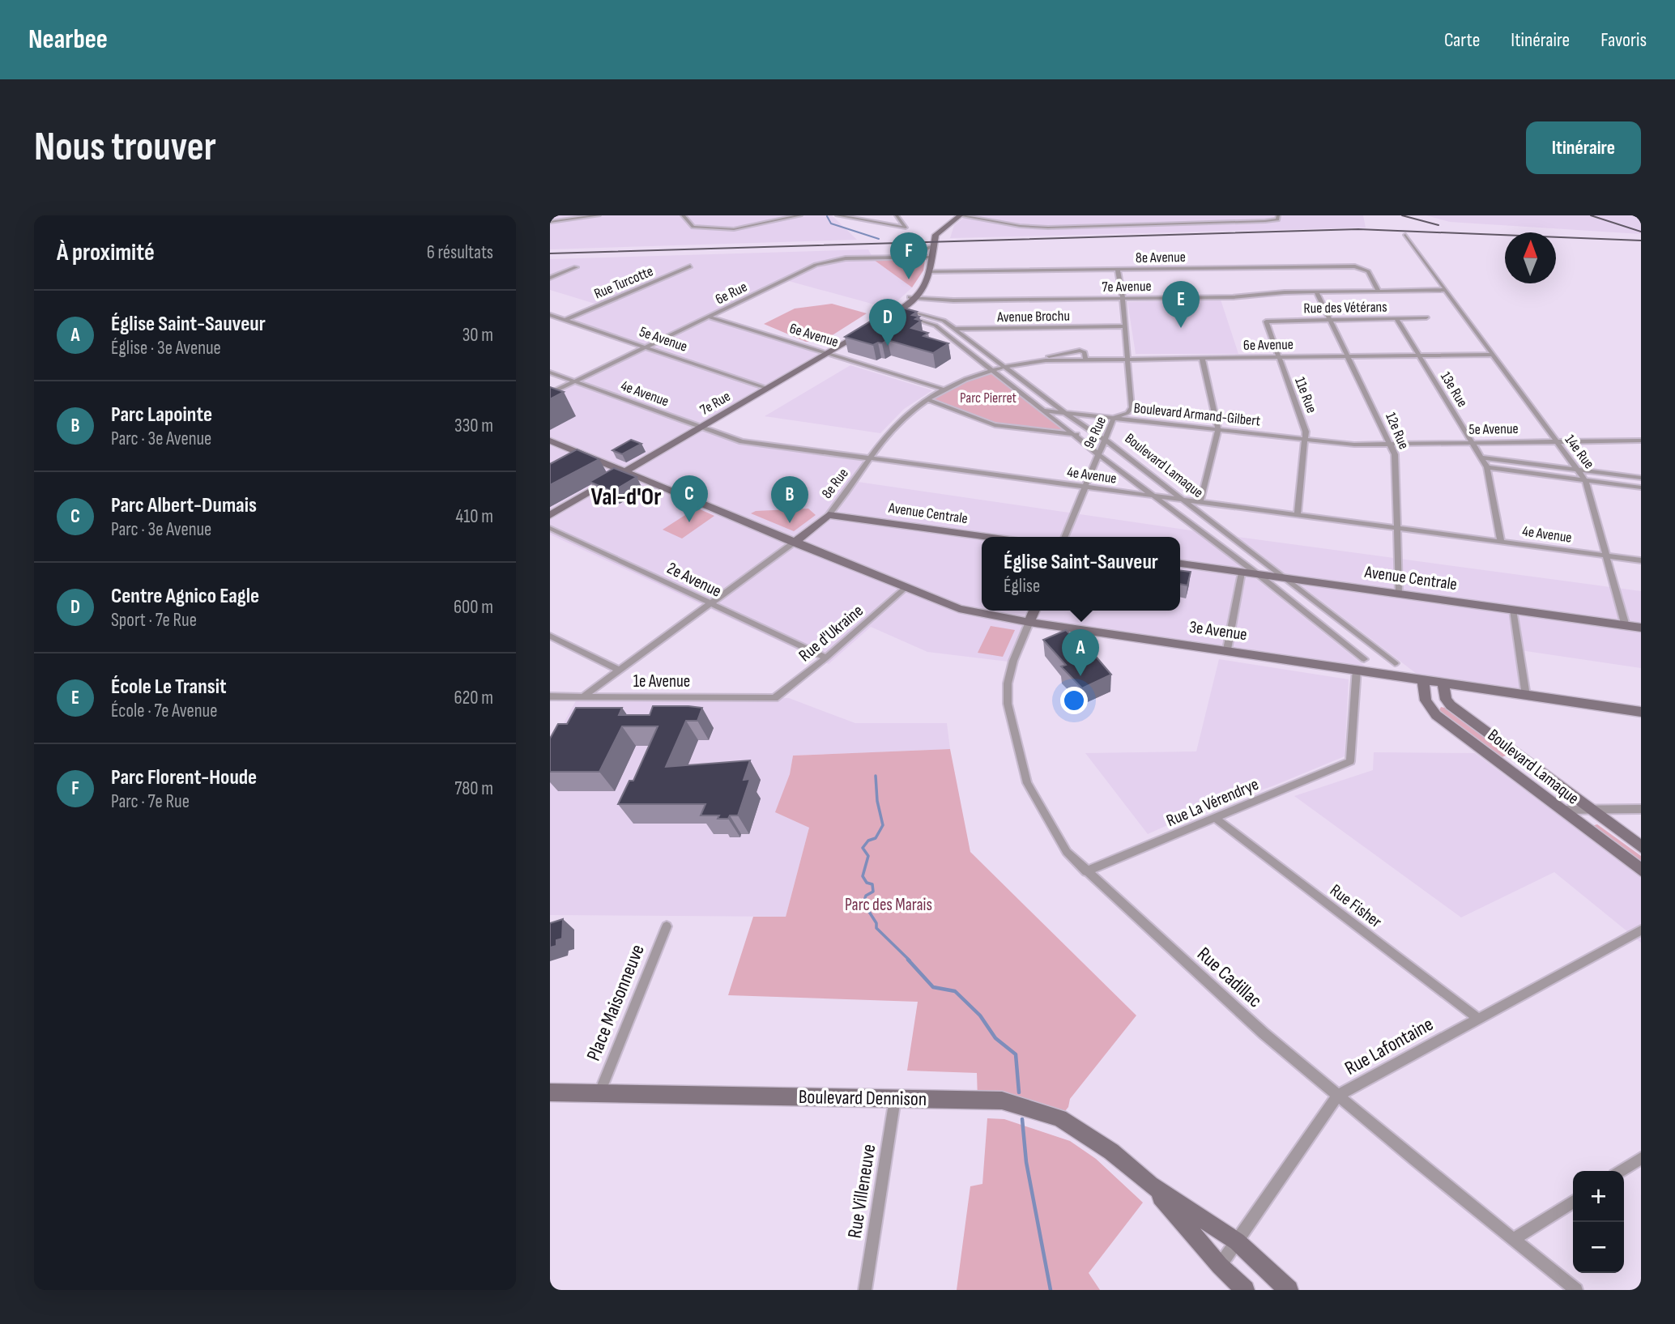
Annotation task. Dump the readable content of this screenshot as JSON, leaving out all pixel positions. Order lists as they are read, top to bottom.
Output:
{
  "streets": {
    "main road": ["3e Avenue"],
    "street": [
      "8e Avenue",
      "Rue Turcotte",
      "7e Avenue",
      "6e Rue",
      "Rue des Vétérans",
      "Avenue Brochu",
      "6e Avenue",
      "5e Avenue",
      "13e Rue",
      "4e Avenue",
      "11e Rue",
      "7e Rue",
      "Boulevard Armand-Gilbert",
      "12e Rue",
      "9e Rue",
      "14e Rue",
      "Boulevard Lamaque",
      "8e Rue",
      "Avenue Centrale",
      "2e Avenue",
      "Rue d'Ukraine",
      "1e Avenue",
      "Rue La Vérendrye",
      "Rue Fisher",
      "Rue Cadillac",
      "Place Maisonneuve",
      "Rue Lafontaine",
      "Boulevard Dennison",
      "Rue Villeneuve"
    ]
  },
  "crossings": [
    ["8e Avenue", "7e Avenue"],
    ["8e Avenue", "9e Rue"],
    ["Rue Turcotte", "5e Avenue"],
    ["7e Avenue", "12e Rue"],
    ["7e Avenue", "9e Rue"],
    ["7e Avenue", "14e Rue"],
    ["6e Rue", "6e Avenue"],
    ["6e Rue", "5e Avenue"],
    ["6e Rue", "4e Avenue"],
    ["Rue des Vétérans", "13e Rue"],
    ["Rue des Vétérans", "11e Rue"],
    ["Rue des Vétérans", "12e Rue"],
    ["Avenue Brochu", "9e Rue"],
    ["Avenue Brochu", "Boulevard Lamaque"],
    ["6e Avenue", "13e Rue"],
    ["6e Avenue", "11e Rue"],
    ["6e Avenue", "7e Rue"],
    ["6e Avenue", "12e Rue"],
    ["6e Avenue", "9e Rue"],
    ["6e Avenue", "14e Rue"],
    ["6e Avenue", "8e Rue"],
    ["5e Avenue", "13e Rue"],
    ["5e Avenue", "7e Rue"],
    ["5e Avenue", "Boulevard Armand-Gilbert"],
    ["5e Avenue", "12e Rue"],
    ["5e Avenue", "14e Rue"],
    ["13e Rue", "4e Avenue"],
    ["4e Avenue", "11e Rue"],
    ["4e Avenue", "7e Rue"],
    ["4e Avenue", "12e Rue"],
    ["4e Avenue", "9e Rue"],
    ["4e Avenue", "14e Rue"],
    ["4e Avenue", "Boulevard Lamaque"],
    ["4e Avenue", "8e Rue"],
    ["11e Rue", "Boulevard Armand-Gilbert"],
    ["7e Rue", "3e Avenue"],
    ["Boulevard Armand-Gilbert", "9e Rue"],
    ["Boulevard Armand-Gilbert", "Boulevard Lamaque"],
    ["12e Rue", "Avenue Centrale"],
    ["9e Rue", "Boulevard Lamaque"],
    ["14e Rue", "Avenue Centrale"],
    ["Boulevard Lamaque", "8e Rue"],
    ["Boulevard Lamaque", "Avenue Centrale"],
    ["Boulevard Lamaque", "3e Avenue"],
    ["Boulevard Lamaque", "Rue La Vérendrye"],
    ["8e Rue", "Avenue Centrale"],
    ["8e Rue", "2e Avenue"],
    ["8e Rue", "3e Avenue"],
    ["8e Rue", "1e Avenue"],
    ["2e Avenue", "Rue d'Ukraine"],
    ["3e Avenue", "Rue d'Ukraine"],
    ["3e Avenue", "Rue La Vérendrye"],
    ["3e Avenue", "Rue Cadillac"],
    ["Rue d'Ukraine", "1e Avenue"],
    ["Rue La Vérendrye", "Rue Fisher"],
    ["Rue La Vérendrye", "Rue Cadillac"],
    ["Rue Fisher", "Rue Lafontaine"],
    ["Rue Cadillac", "Rue Lafontaine"],
    ["Place Maisonneuve", "Boulevard Dennison"],
    ["Rue Lafontaine", "Boulevard Dennison"],
    ["Boulevard Dennison", "Rue Villeneuve"]
  ],
  "districts": ["Val-d'Or"],
  "parks": ["Parc Pierret", "Parc des Marais"],
  "north": "top",
  "page": {
    "header": "Nearbee",
    "nav": ["Carte", "Itinéraire", "Favoris"],
    "buttons": "Itinéraire",
    "title": "Nous trouver",
    "heading": ["À proximité", "6 résultats"],
    "pins": [
      "F",
      "E",
      "D",
      "C",
      "B",
      "A"
    ],
    "list": [
      {
        "mark": "A",
        "name": "Église Saint-Sauveur",
        "note": "Église · 3e Avenue",
        "value": "30 m"
      },
      {
        "mark": "B",
        "name": "Parc Lapointe",
        "note": "Parc · 3e Avenue",
        "value": "330 m"
      },
      {
        "mark": "C",
        "name": "Parc Albert-Dumais",
        "note": "Parc · 3e Avenue",
        "value": "410 m"
      },
      {
        "mark": "D",
        "name": "Centre Agnico Eagle",
        "note": "Sport · 7e Rue",
        "value": "600 m"
      },
      {
        "mark": "E",
        "name": "École Le Transit",
        "note": "École · 7e Avenue",
        "value": "620 m"
      },
      {
        "mark": "F",
        "name": "Parc Florent-Houde",
        "note": "Parc · 7e Rue",
        "value": "780 m"
      }
    ],
    "popup": ["Église Saint-Sauveur", "Église"],
    "map_buttons": ["+", "−"]
  }
}
